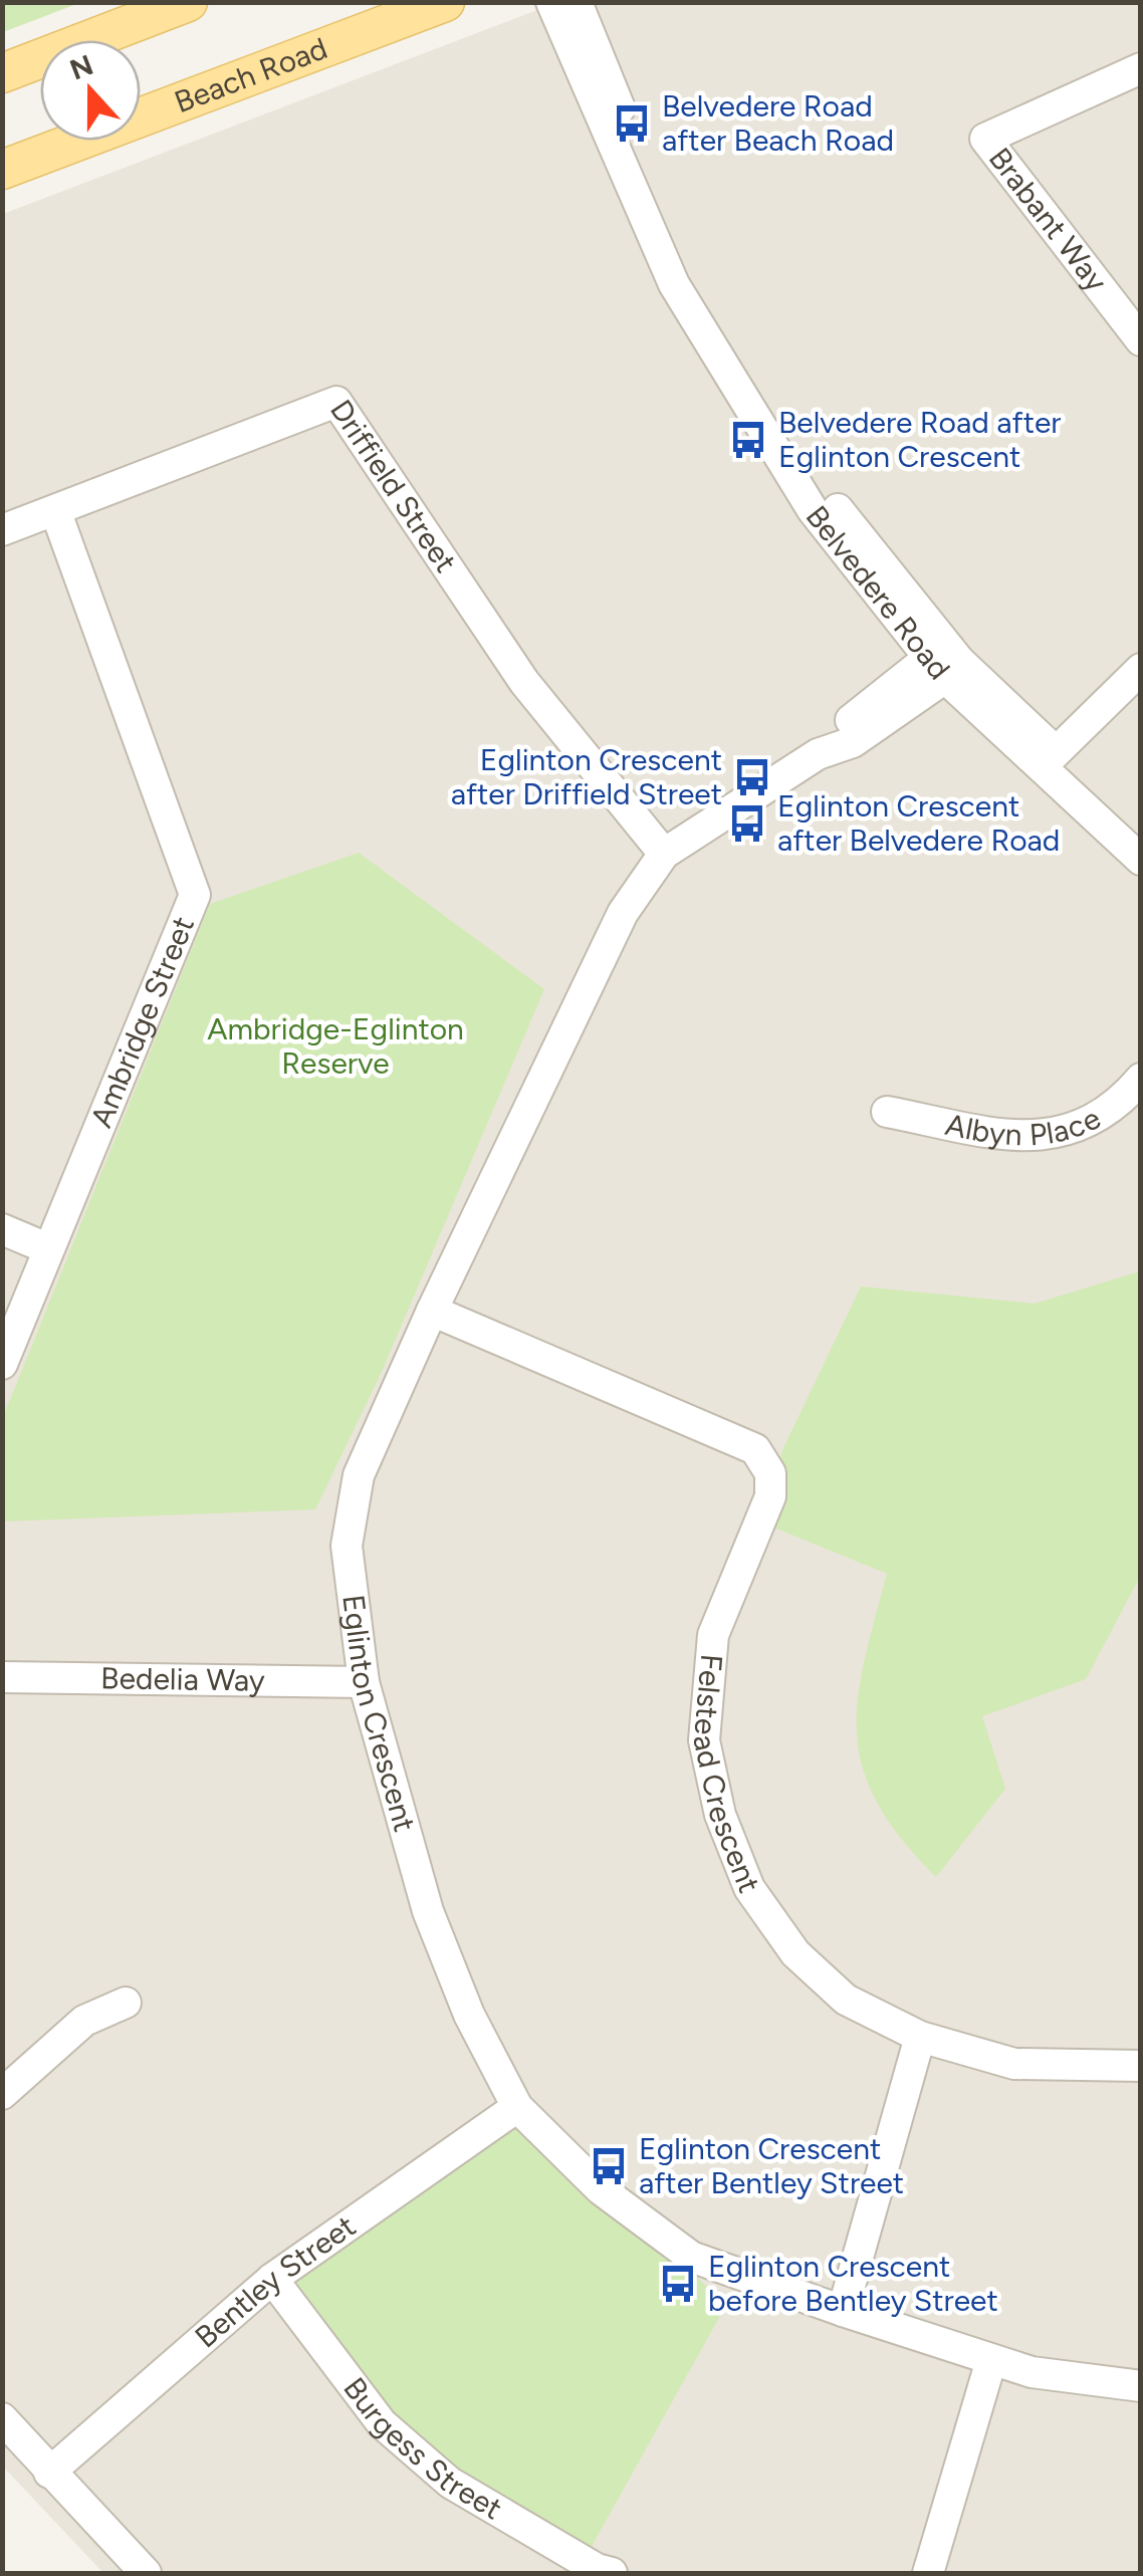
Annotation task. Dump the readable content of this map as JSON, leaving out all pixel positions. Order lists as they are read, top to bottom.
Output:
{
  "streets": {
    "main road": ["Beach Road"],
    "street": [
      "Brabant Way",
      "Driffield Street",
      "Belvedere Road",
      "Ambridge Street",
      "Albyn Place",
      "Bedelia Way",
      "Eglinton Crescent",
      "Felstead Crescent",
      "Bentley Street",
      "Burgess Street"
    ]
  },
  "crossings": [
    ["Driffield Street", "Ambridge Street"],
    ["Driffield Street", "Eglinton Crescent"],
    ["Belvedere Road", "Eglinton Crescent"],
    ["Bedelia Way", "Eglinton Crescent"],
    ["Eglinton Crescent", "Felstead Crescent"],
    ["Eglinton Crescent", "Bentley Street"],
    ["Bentley Street", "Burgess Street"]
  ],
  "parks": ["Ambridge-Eglinton Reserve"],
  "places": {
    "bus stop": [
      "Belvedere Road after Beach Road",
      "Belvedere Road after Eglinton Crescent",
      "Eglinton Crescent after Driffield Street",
      "Eglinton Crescent after Belvedere Road",
      "Eglinton Crescent after Bentley Street",
      "Eglinton Crescent before Bentley Street"
    ]
  },
  "north": "top"
}
